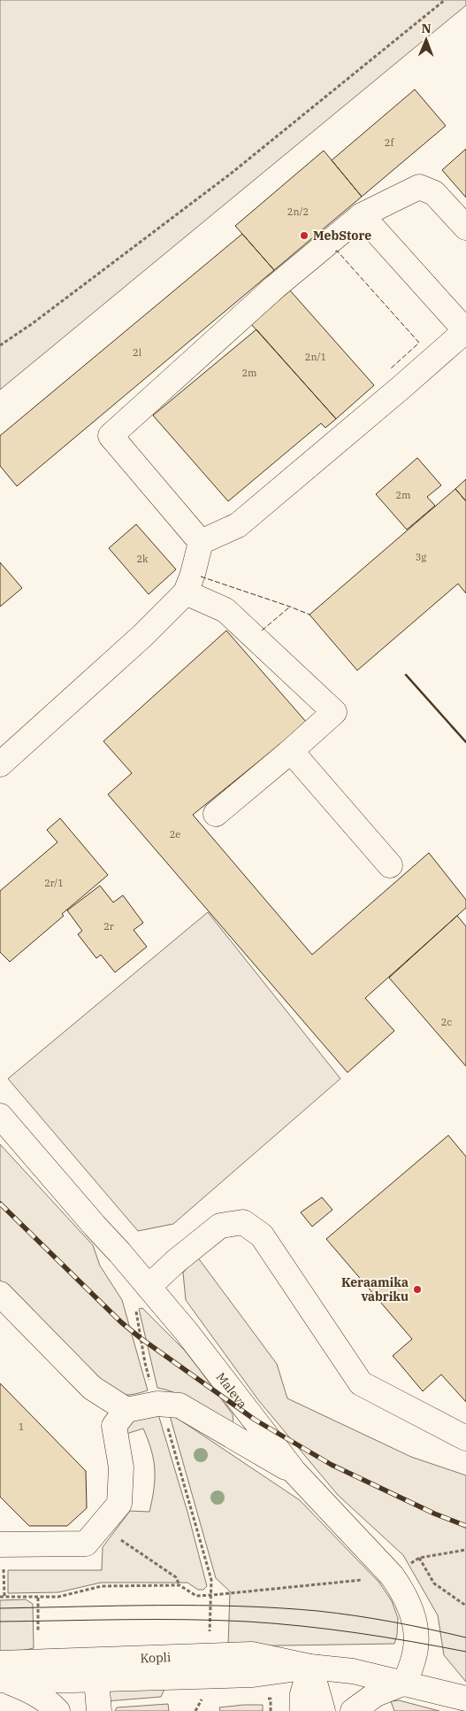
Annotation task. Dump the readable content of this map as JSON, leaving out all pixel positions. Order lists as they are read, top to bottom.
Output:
{
  "streets": {
    "street": ["Maleva", "Kopli"]
  },
  "crossings": [
    ["Maleva", "Kopli"]
  ],
  "places": ["MebStore", "Keraamika vabriku"],
  "house_numbers": [
    "2f",
    "2n/2",
    "2l",
    "2n/1",
    "2m",
    "2m",
    "3g",
    "2k",
    "2e",
    "2r/1",
    "2r",
    "2c",
    "1"
  ],
  "north": "top"
}
